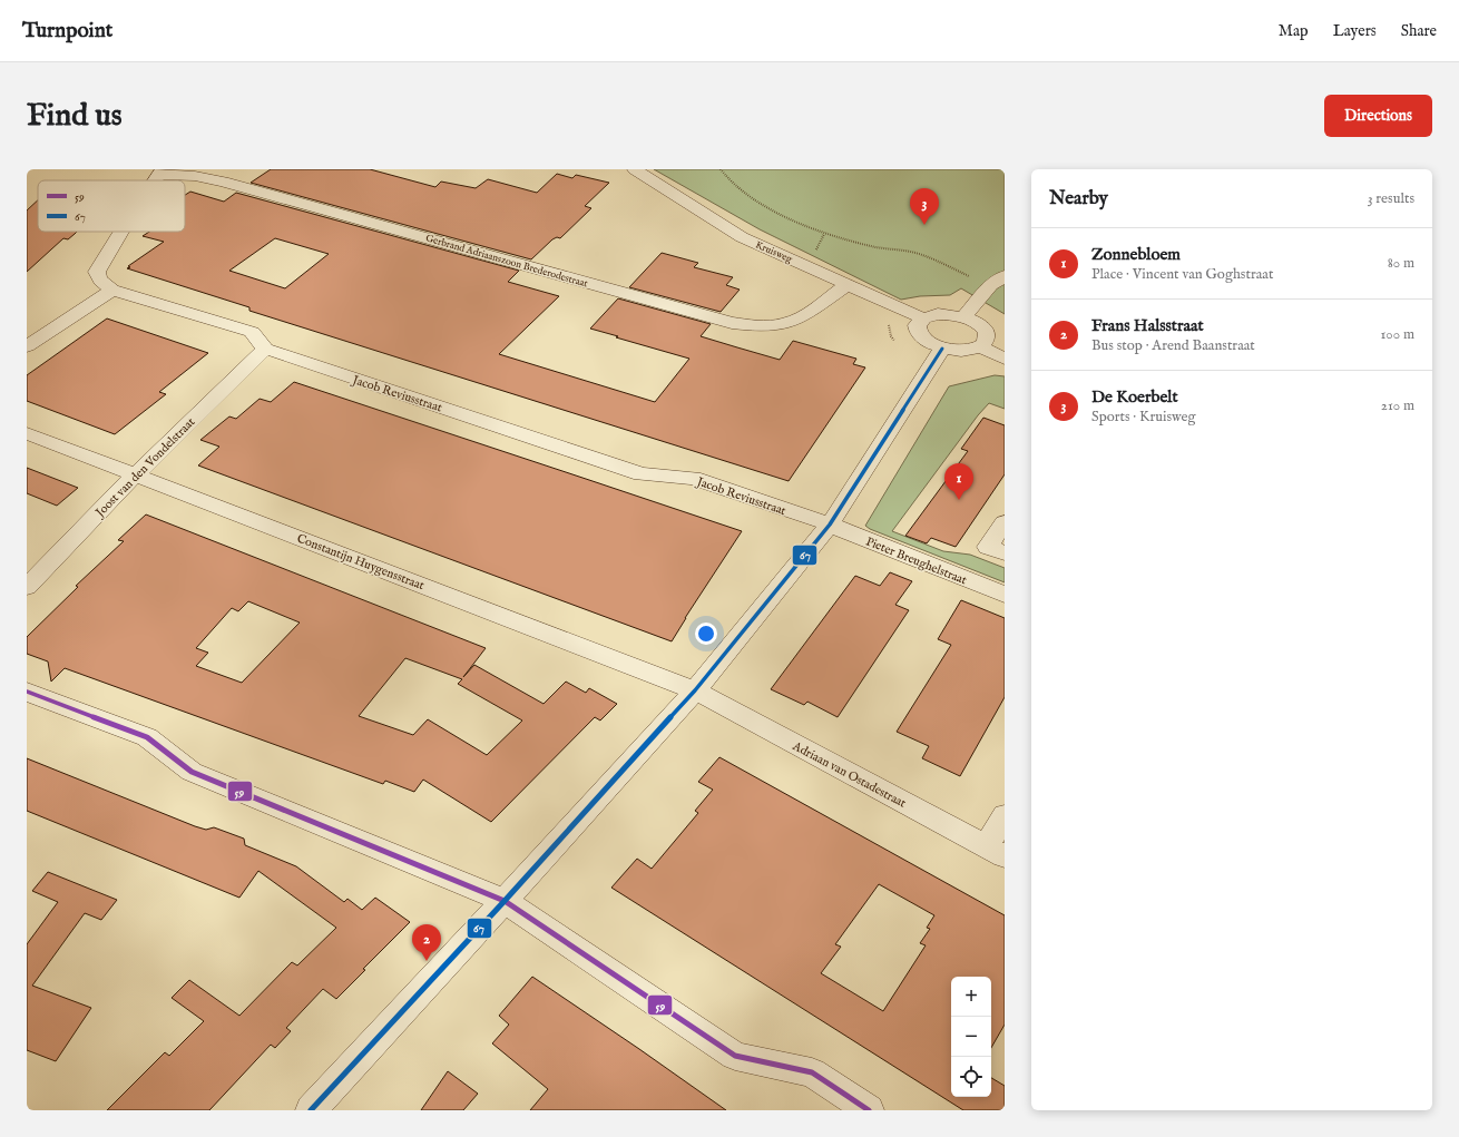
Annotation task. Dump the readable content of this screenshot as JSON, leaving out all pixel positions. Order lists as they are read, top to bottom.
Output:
{
  "streets": {
    "street": [
      "Kruisweg",
      "Gerbrand Adriaanszoon Brederodestraat",
      "Jacob Reviusstraat",
      "Joost van den Vondelstraat",
      "Pieter Breughelstraat",
      "Constantijn Huygensstraat",
      "Adriaan van Ostadestraat"
    ]
  },
  "crossings": [
    ["Kruisweg", "Gerbrand Adriaanszoon Brederodestraat"],
    ["Jacob Reviusstraat", "Joost van den Vondelstraat"],
    ["Jacob Reviusstraat", "Pieter Breughelstraat"],
    ["Joost van den Vondelstraat", "Constantijn Huygensstraat"],
    ["Constantijn Huygensstraat", "Adriaan van Ostadestraat"]
  ],
  "lines": ["transit line 67", "transit line 59"],
  "legend": ["59", "67"],
  "page": {
    "header": "Turnpoint",
    "nav": ["Map", "Layers", "Share"],
    "buttons": "Directions",
    "title": "Find us",
    "heading": ["Nearby", "3 results"],
    "pins": ["3", "1", "2"],
    "list": [
      {
        "mark": "1",
        "name": "Zonnebloem",
        "note": "Place · Vincent van Goghstraat",
        "value": "80 m"
      },
      {
        "mark": "2",
        "name": "Frans Halsstraat",
        "note": "Bus stop · Arend Baanstraat",
        "value": "100 m"
      },
      {
        "mark": "3",
        "name": "De Koerbelt",
        "note": "Sports · Kruisweg",
        "value": "210 m"
      }
    ],
    "map_buttons": ["+", "−"]
  }
}
